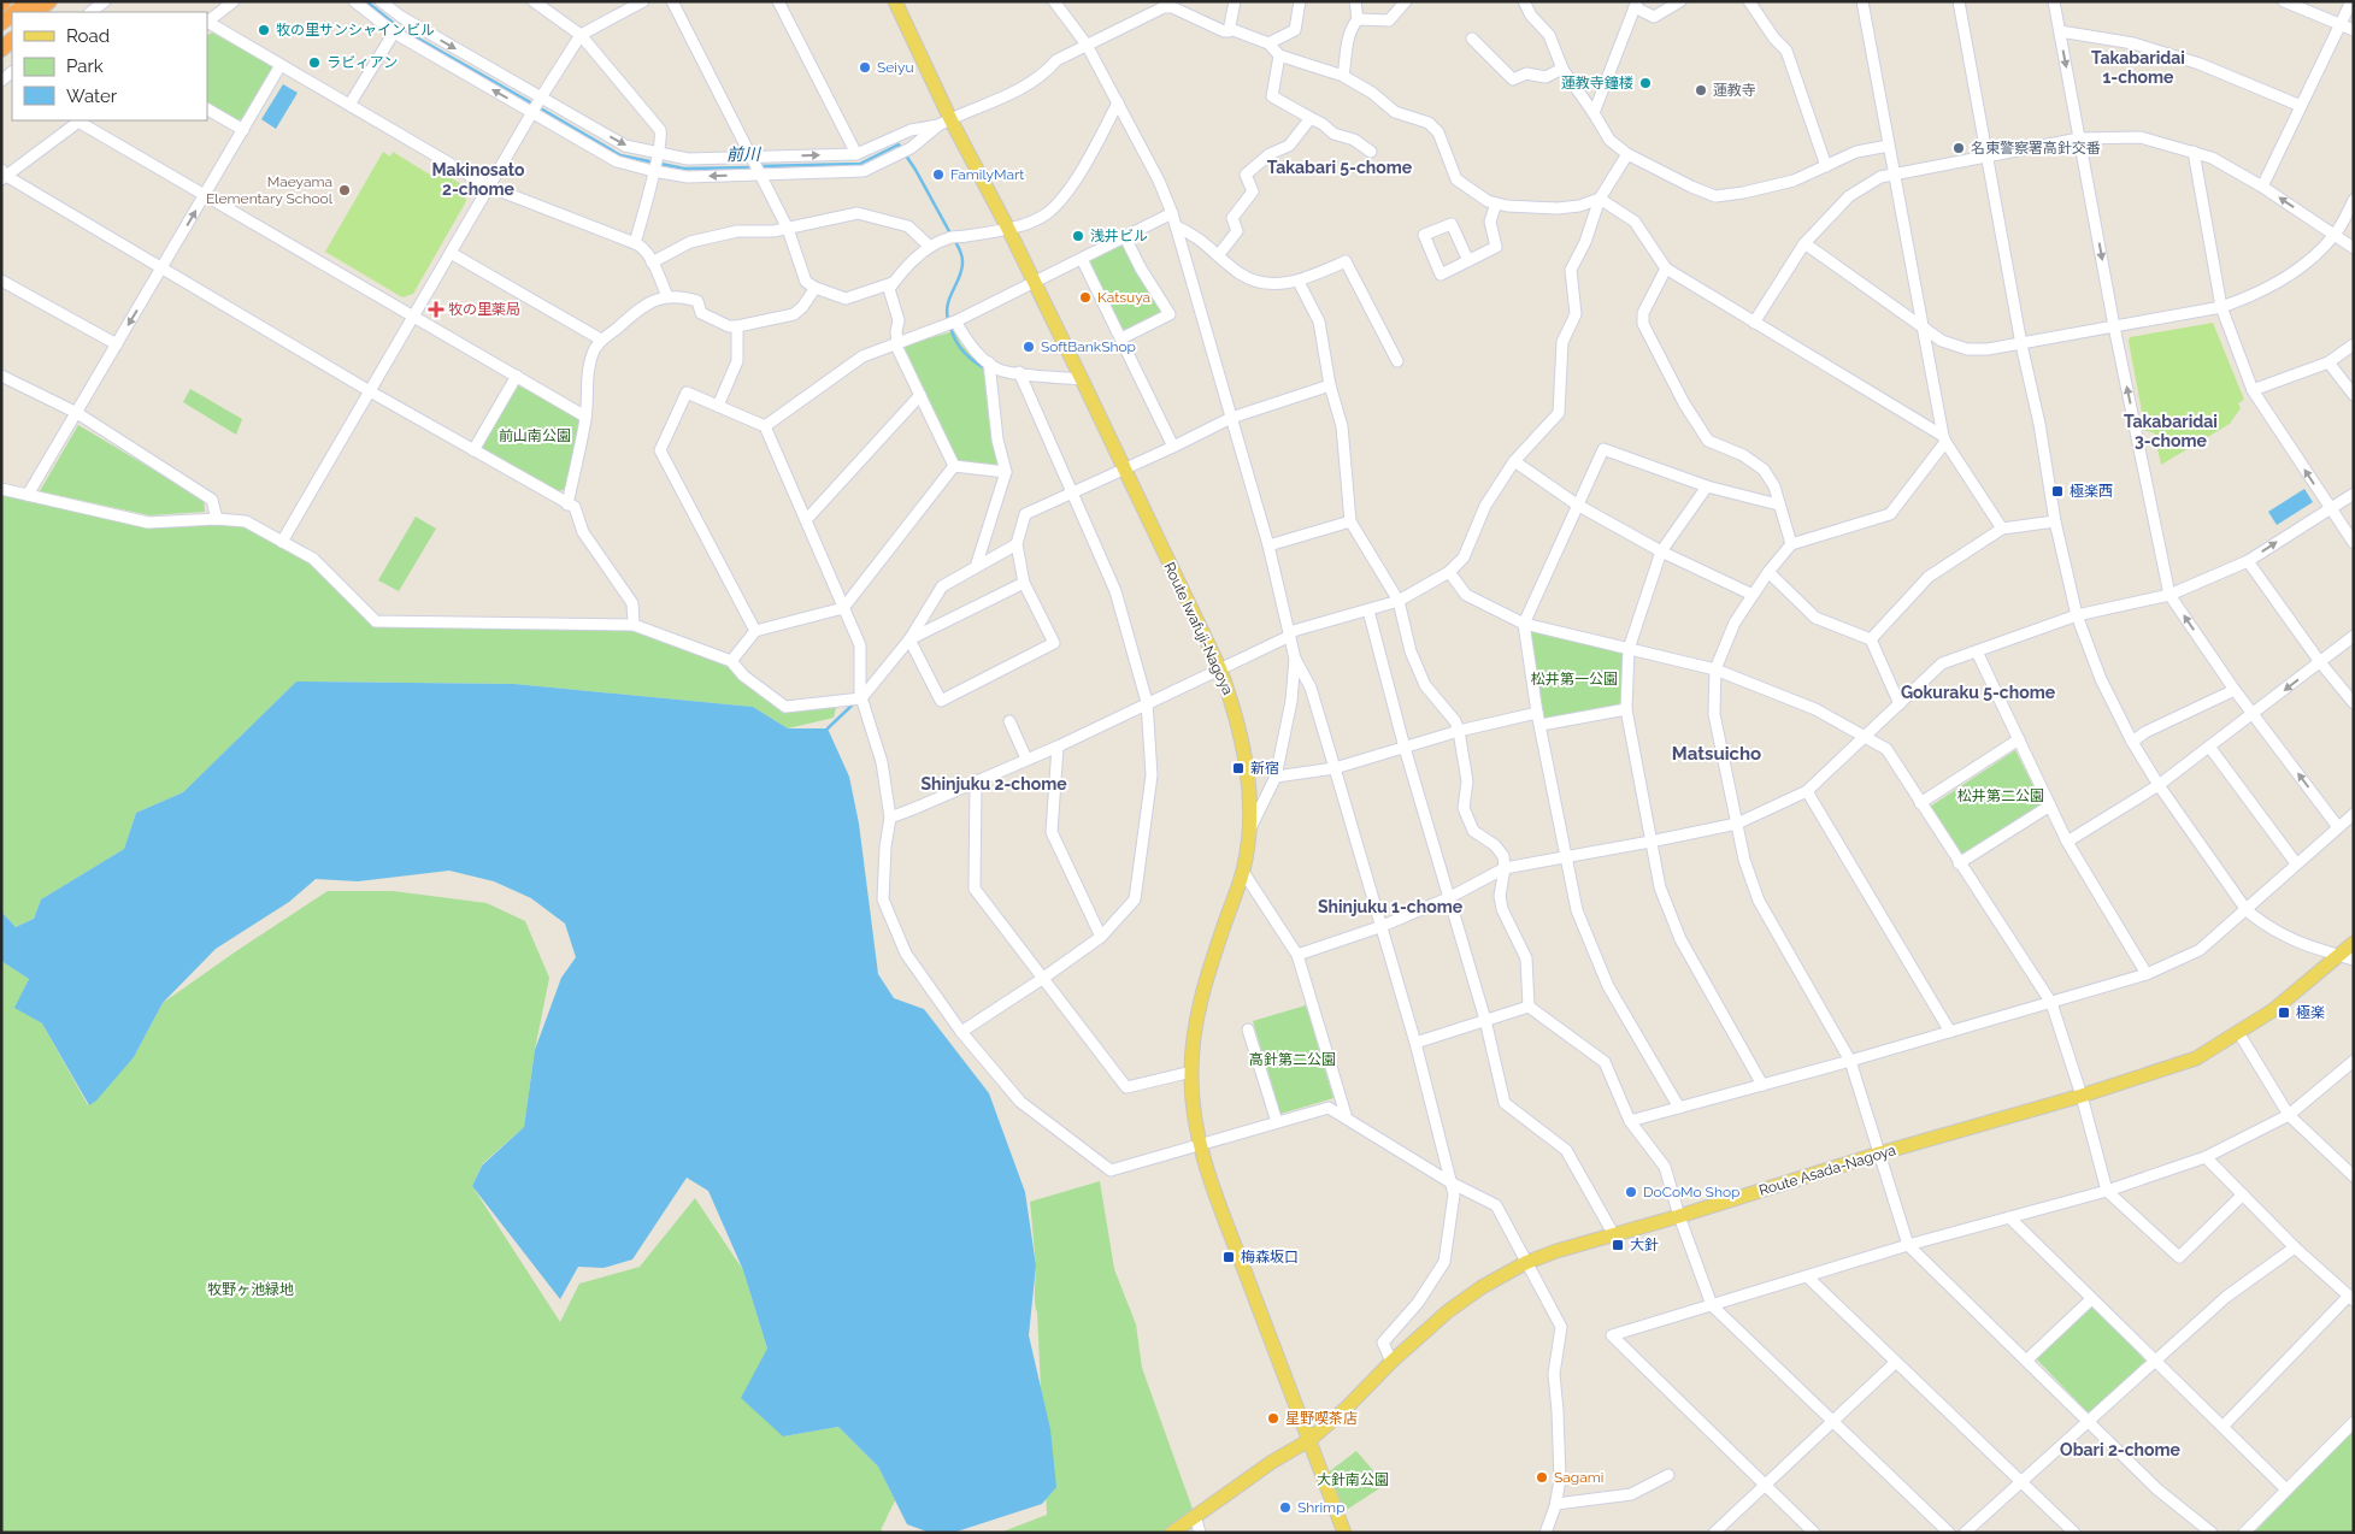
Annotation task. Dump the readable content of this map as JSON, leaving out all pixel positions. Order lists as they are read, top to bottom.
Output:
{
  "streets": {
    "main road": ["Route Iwafuji-Nagoya", "Route Asada-Nagoya"]
  },
  "crossings": [
    ["Route Iwafuji-Nagoya", "Route Asada-Nagoya"]
  ],
  "districts": [
    "Takabaridai 1-chome",
    "Takabari 5-chome",
    "Makinosato 2-chome",
    "Takabaridai 3-chome",
    "Gokuraku 5-chome",
    "Matsuicho",
    "Shinjuku 2-chome",
    "Shinjuku 1-chome",
    "Obari 2-chome"
  ],
  "water": ["前川"],
  "parks": [
    "前山南公園",
    "松井第一公園",
    "松井第二公園",
    "高針第二公園",
    "牧野ヶ池緑地",
    "大針南公園"
  ],
  "places": {
    "other": [
      "牧の里サンシャインビル",
      "ラビィアン",
      "Seiyu",
      "蓮教寺鐘楼",
      "蓮教寺",
      "名東警察署高針交番",
      "FamilyMart",
      "Maeyama Elementary School",
      "浅井ビル",
      "Katsuya",
      "SoftBankShop",
      "DoCoMo Shop",
      "星野喫茶店",
      "Sagami",
      "Shrimp"
    ],
    "health": ["牧の里薬局"],
    "transit": [
      "極楽西",
      "新宿",
      "極楽",
      "大針",
      "梅森坂口"
    ]
  },
  "legend": ["Road", "Park", "Water"]
}
